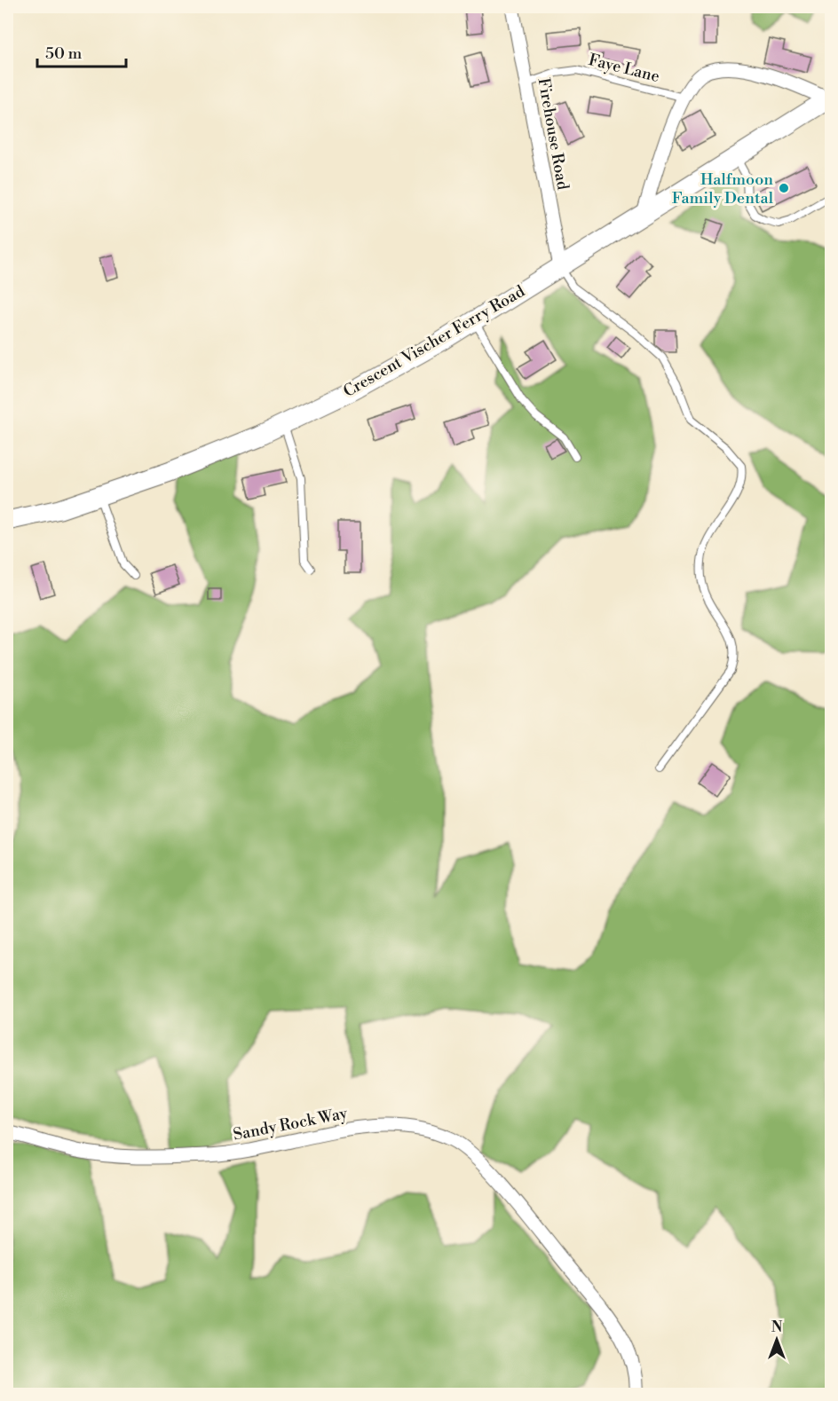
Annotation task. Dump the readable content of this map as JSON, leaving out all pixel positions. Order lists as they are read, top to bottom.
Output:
{
  "streets": {
    "main road": ["Crescent Vischer Ferry Road"],
    "street": ["Firehouse Road", "Sandy Rock Way"],
    "lane": ["Faye Lane"]
  },
  "crossings": [
    ["Faye Lane", "Firehouse Road"],
    ["Firehouse Road", "Crescent Vischer Ferry Road"]
  ],
  "places": ["Halfmoon Family Dental"],
  "scale_bar": "50 m",
  "north": "top"
}
